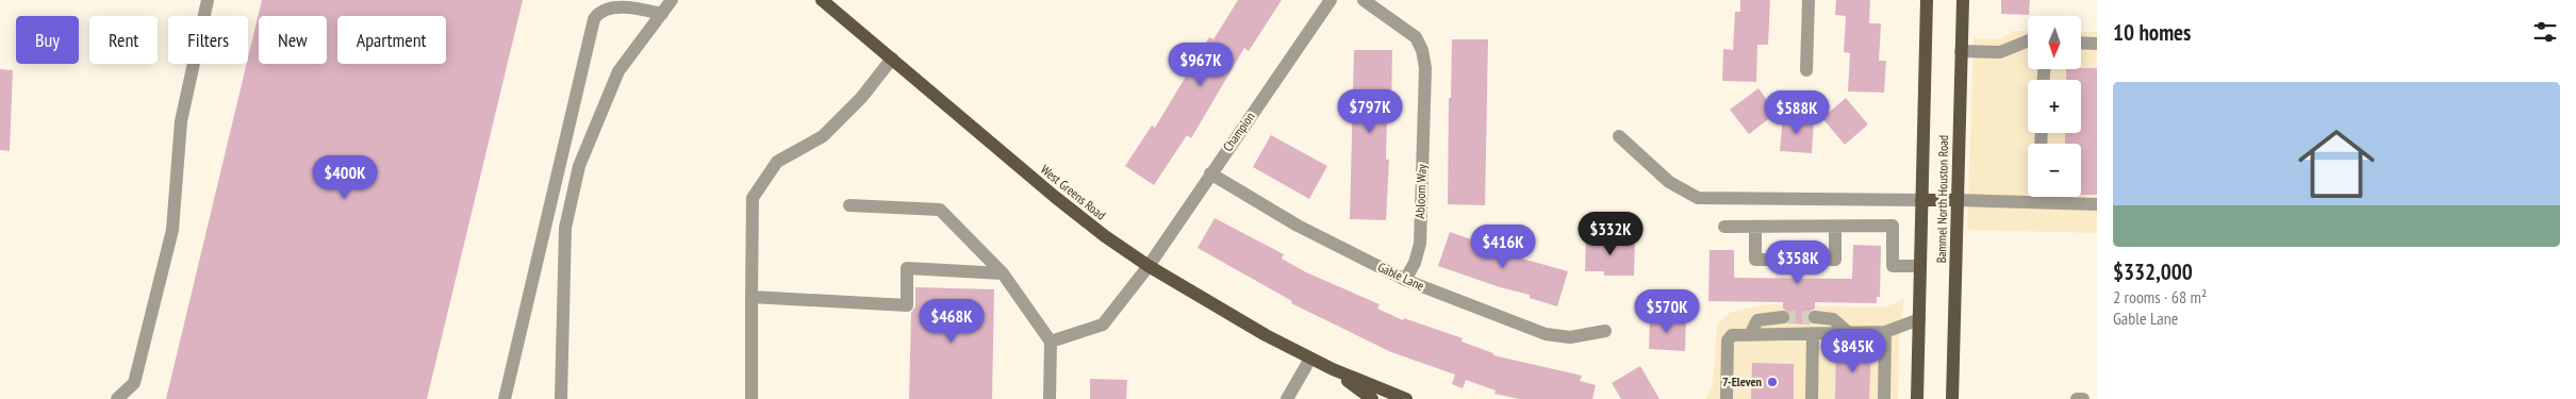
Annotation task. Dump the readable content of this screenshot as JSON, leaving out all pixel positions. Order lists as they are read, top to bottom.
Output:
{
  "streets": {
    "main road": ["West Greens Road", "Bammel North Houston Road"],
    "street": ["Champion", "Abloom Way", "Gable Lane"]
  },
  "crossings": [
    ["Champion", "West Greens Road"],
    ["Champion", "Gable Lane"],
    ["Abloom Way", "Gable Lane"]
  ],
  "places": ["7-Eleven"],
  "north": "bottom",
  "page": {
    "heading": "10 homes",
    "map_buttons": ["+", "−"],
    "chip": [
      "Buy",
      "Rent",
      "Filters",
      "New",
      "Apartment"
    ],
    "price": [
      "$967K",
      "$797K",
      "$588K",
      "$400K",
      "$332K",
      "$416K",
      "$358K",
      "$570K",
      "$468K",
      "$845K"
    ],
    "list": [
      {
        "name": "$332,000",
        "note": "2 rooms · 68 m² · Gable Lane"
      }
    ]
  }
}
